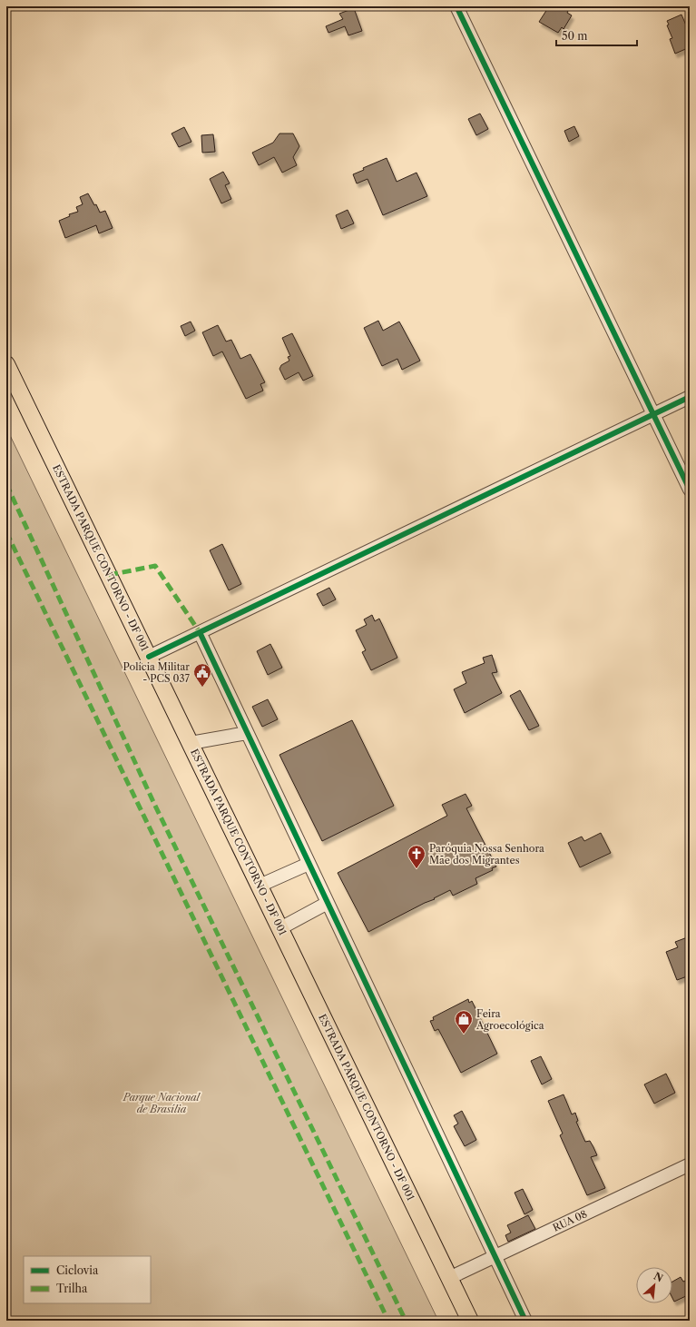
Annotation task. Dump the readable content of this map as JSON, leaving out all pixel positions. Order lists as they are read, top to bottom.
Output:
{
  "streets": {
    "main road": ["ESTRADA PARQUE CONTORNO - DF 001"],
    "street": ["RUA 08"]
  },
  "crossings": [
    ["ESTRADA PARQUE CONTORNO - DF 001", "RUA 08"]
  ],
  "parks": ["Parque Nacional de Brasília"],
  "places": {
    "public building": ["Polícia Militar - PCS 037"],
    "church": ["Paróquia Nossa Senhora Mãe dos Migrantes"],
    "shop": ["Feira Agroecológica"]
  },
  "legend": ["Ciclovia", "Trilha"],
  "scale_bar": "50 m",
  "north": "top right"
}
